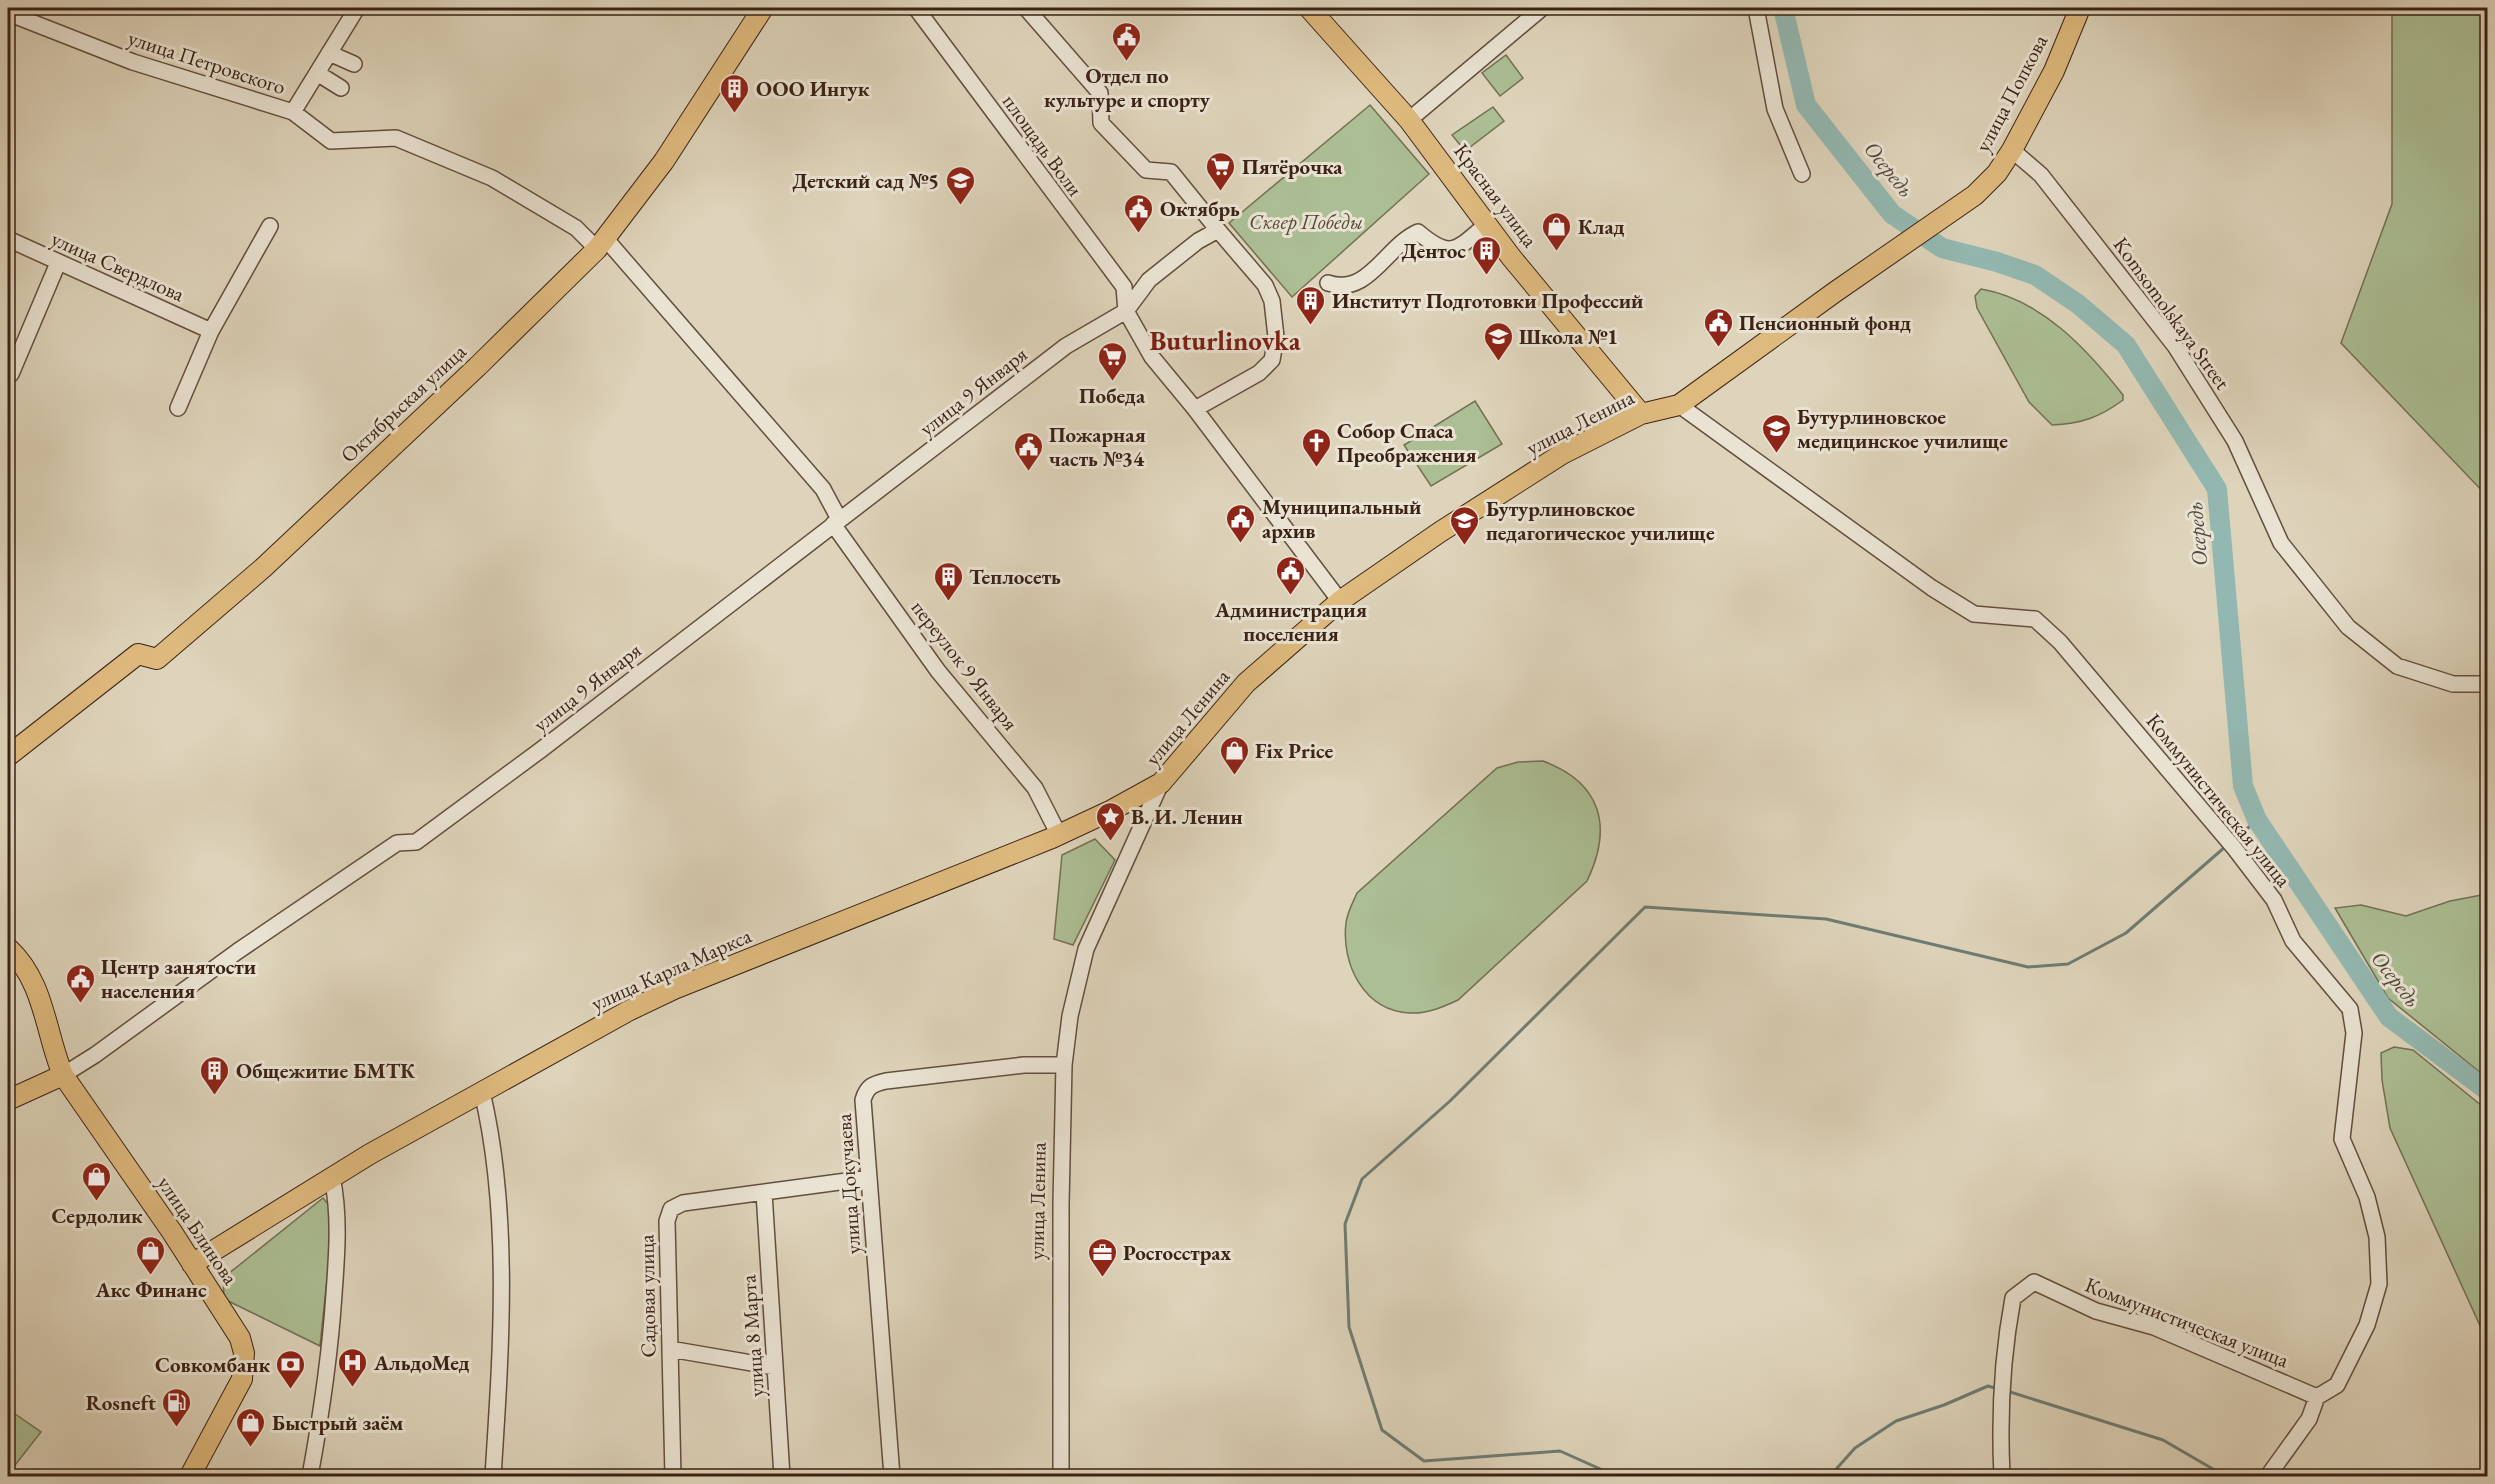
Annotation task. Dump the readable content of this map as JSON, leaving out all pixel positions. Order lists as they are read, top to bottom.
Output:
{
  "streets": {
    "main road": [
      "улица Попкова",
      "Красная улица",
      "Октябрьская улица",
      "улица Ленина",
      "улица Карла Маркса",
      "улица Блинова"
    ],
    "street": [
      "улица Петровского",
      "площадь Воли",
      "улица Свердлова",
      "Komsomolskaya Street",
      "улица 9 Января",
      "переулок 9 Января",
      "Коммунистическая улица",
      "улица Докучаева",
      "Садовая улица",
      "улица 8 Марта"
    ]
  },
  "crossings": [
    ["улица Петровского", "Октябрьская улица"],
    ["улица Петровского", "переулок 9 Января"],
    ["улица Попкова", "Komsomolskaya Street"],
    ["улица Попкова", "улица Ленина"],
    ["площадь Воли", "улица 9 Января"],
    ["площадь Воли", "улица Ленина"],
    ["Красная улица", "улица Ленина"],
    ["улица 9 Января", "переулок 9 Января"],
    ["улица 9 Января", "улица Блинова"],
    ["Октябрьская улица", "переулок 9 Января"],
    ["улица Ленина", "Коммунистическая улица"],
    ["улица Ленина", "улица Карла Маркса"],
    ["улица Ленина", "улица Докучаева"],
    ["переулок 9 Января", "улица Карла Маркса"],
    ["улица Карла Маркса", "улица Блинова"],
    ["улица Докучаева", "Садовая улица"],
    ["Садовая улица", "улица 8 Марта"]
  ],
  "districts": ["Buturlinovka"],
  "water": ["Осередь"],
  "parks": ["Сквер Победы"],
  "places": {
    "public building": [
      "Отдел по культуре и спорту",
      "Октябрь",
      "Пенсионный фонд",
      "Пожарная часть №34",
      "Муниципальный архив",
      "Администрация поселения",
      "Центр занятости населения"
    ],
    "building": [
      "ООО Ингук",
      "Дентос",
      "Институт Подготовки Профессий",
      "Теплосеть",
      "Общежитие БМТК"
    ],
    "supermarket": ["Пятёрочка", "Победа"],
    "school or university": [
      "Детский сад №5",
      "Школа №1",
      "Бутурлиновское медицинское училище",
      "Бутурлиновское педагогическое училище"
    ],
    "shop": [
      "Клад",
      "Fix Price",
      "Сердолик",
      "Акс Финанс",
      "Быстрый заём"
    ],
    "church": ["Собор Спаса Преображения"],
    "place": ["В. И. Ленин"],
    "office": ["Росгосстрах"],
    "hospital": ["АльдоМед"],
    "bank": ["Совкомбанк"],
    "fuel station": ["Rosneft"]
  }
}
